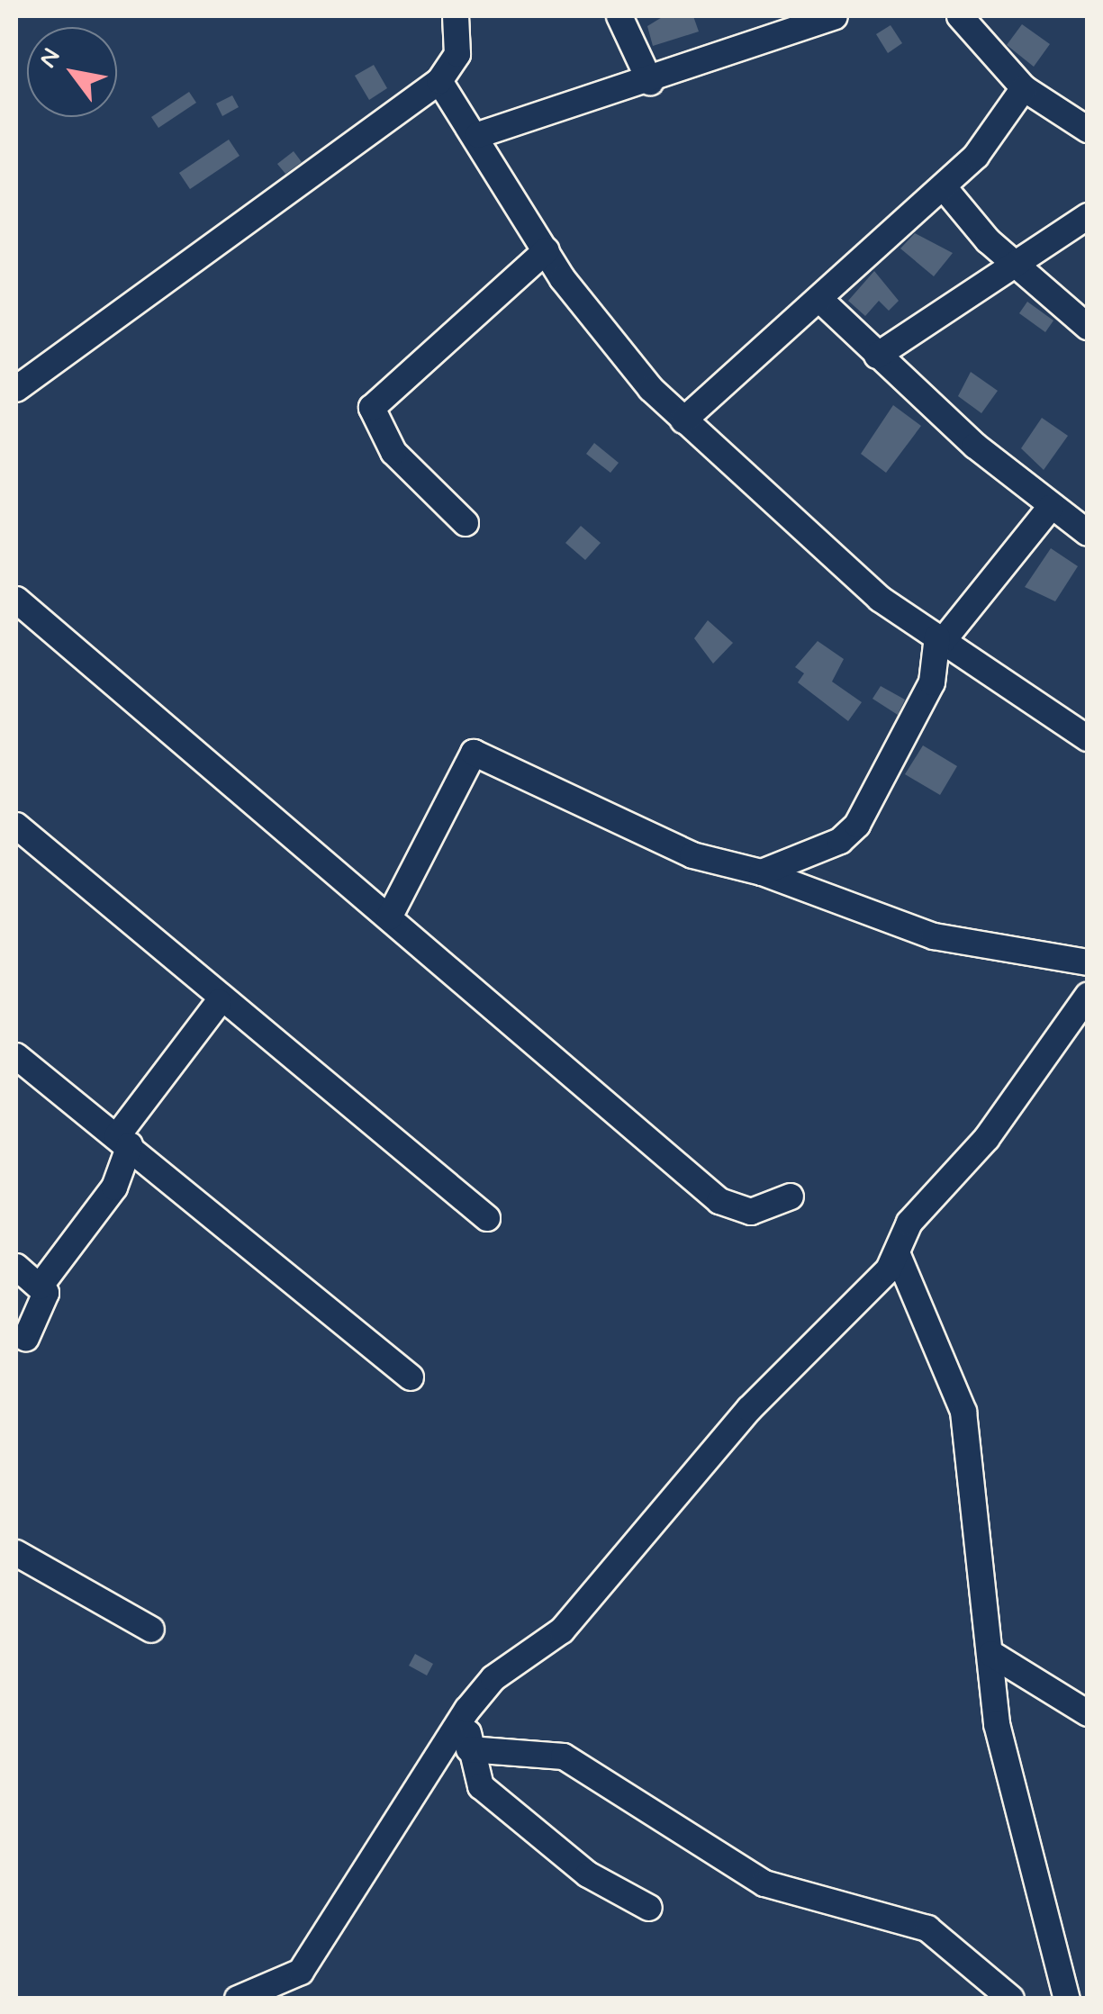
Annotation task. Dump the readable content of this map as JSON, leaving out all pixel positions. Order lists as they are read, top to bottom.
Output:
{
  "north": "top left"
}
